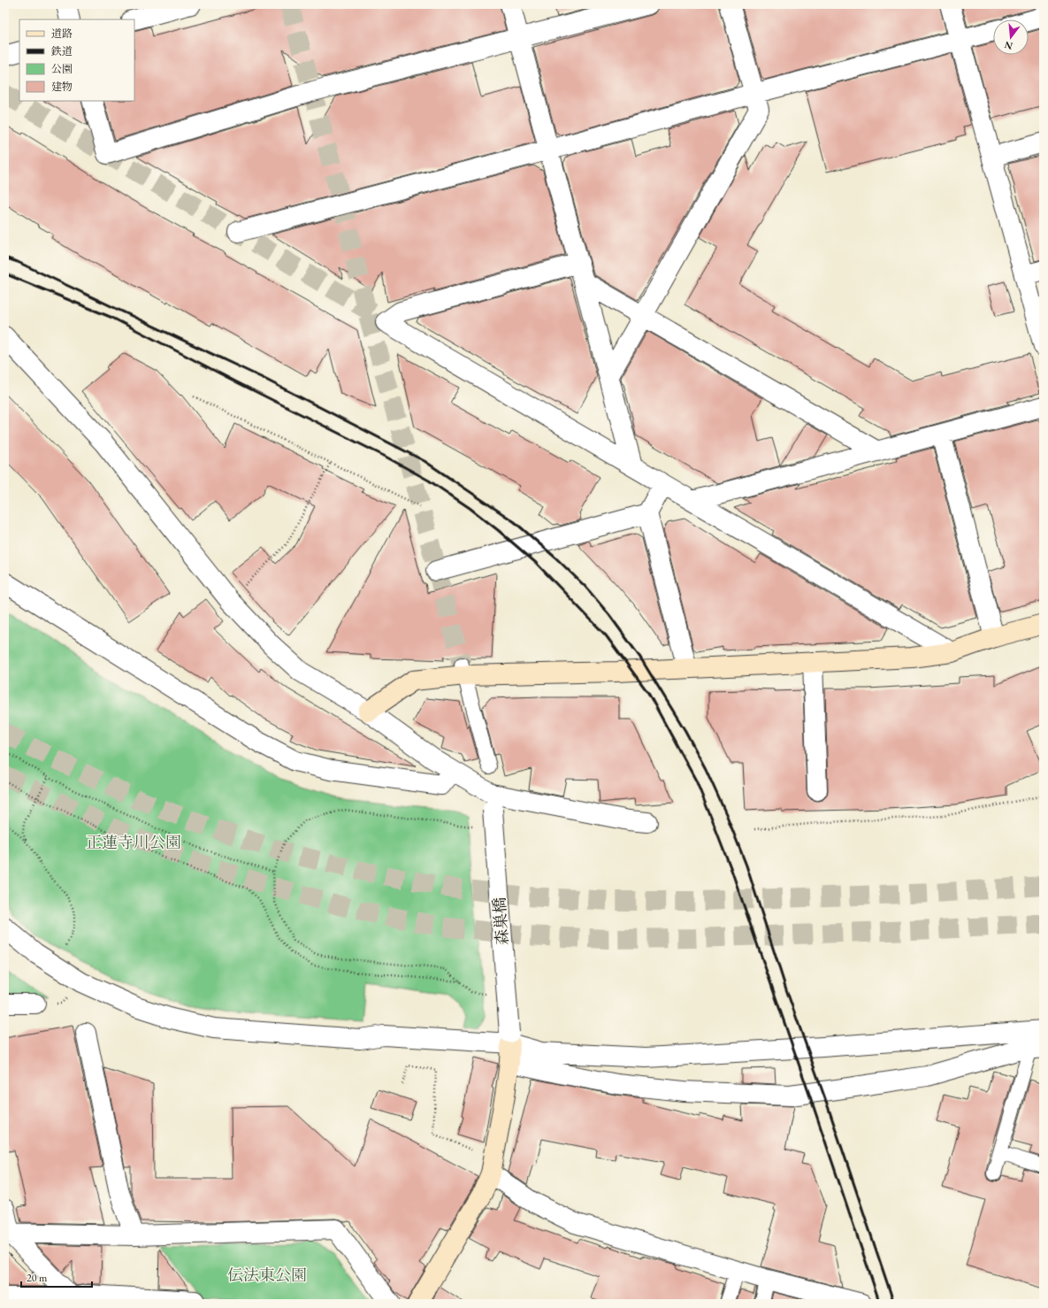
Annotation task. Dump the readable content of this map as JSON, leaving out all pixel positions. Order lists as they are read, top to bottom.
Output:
{
  "streets": {
    "street": ["森巣橋"]
  },
  "parks": ["正蓮寺川公園", "伝法東公園"],
  "legend": [
    "道路",
    "鉄道",
    "公園",
    "建物"
  ],
  "scale_bar": "20 m",
  "north": "bottom"
}
